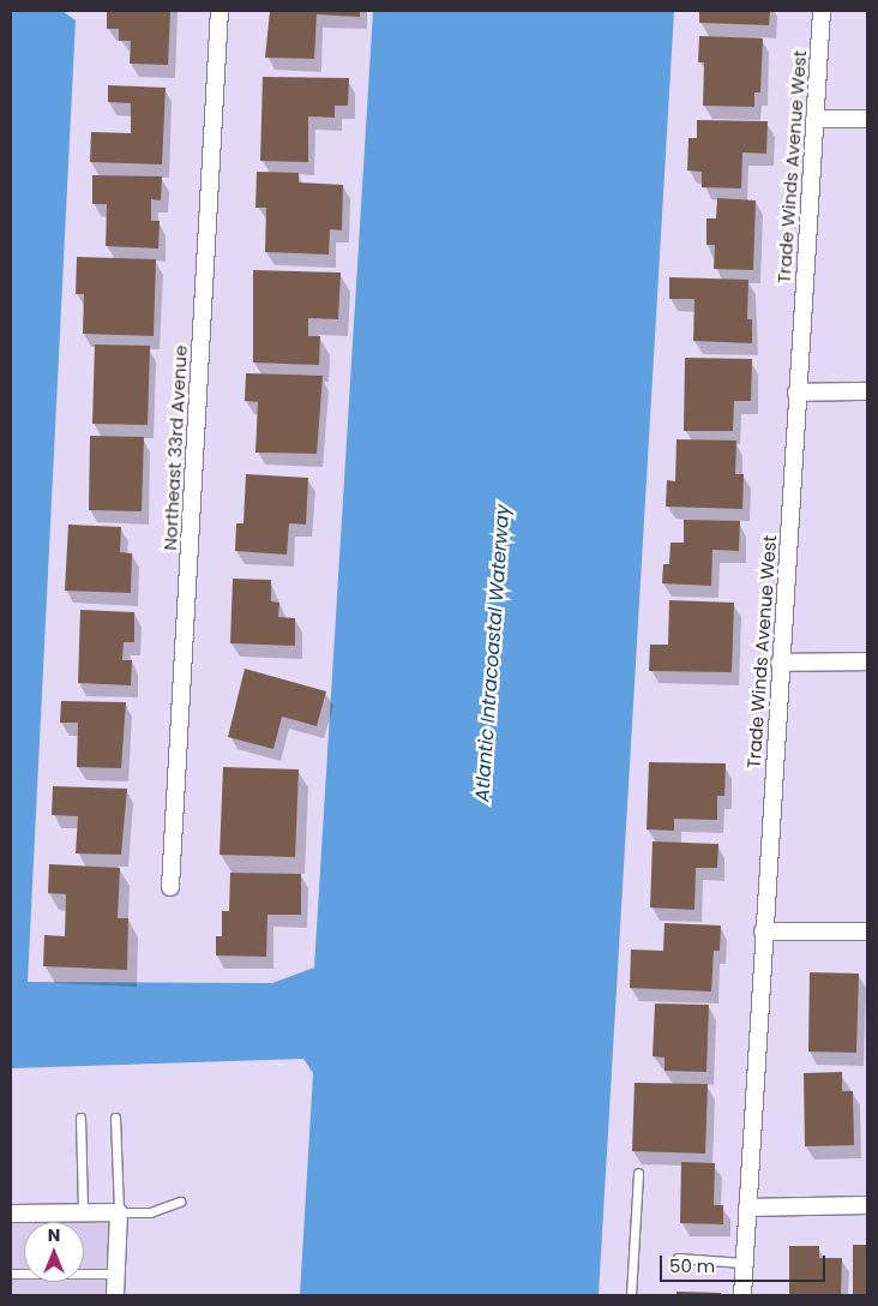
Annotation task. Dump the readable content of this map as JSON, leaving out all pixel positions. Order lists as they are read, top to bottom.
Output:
{
  "streets": {
    "street": ["Trade Winds Avenue West", "Northeast 33rd Avenue"]
  },
  "water": ["Atlantic Intracoastal Waterway"],
  "scale_bar": "50 m",
  "north": "top"
}
